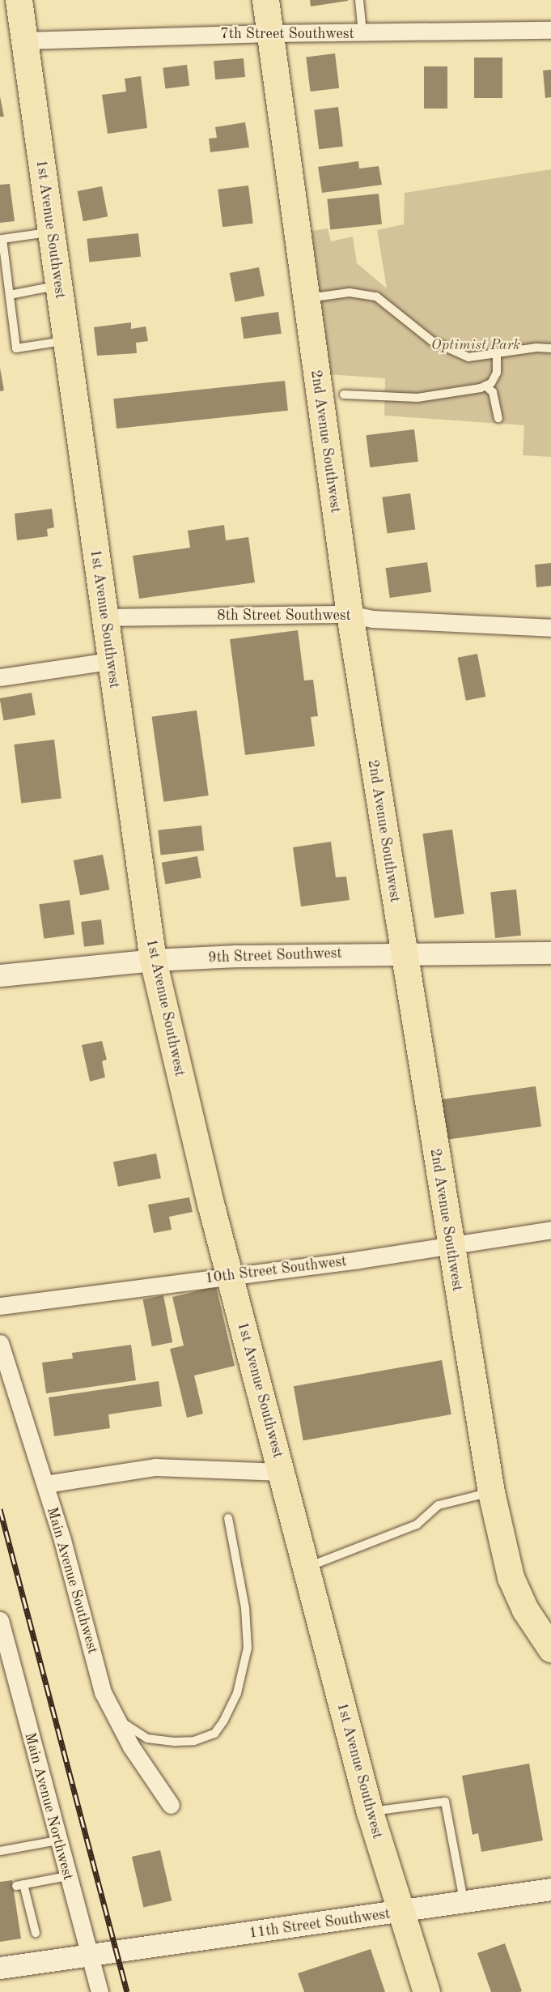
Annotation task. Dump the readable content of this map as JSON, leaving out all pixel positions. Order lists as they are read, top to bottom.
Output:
{
  "streets": {
    "main road": ["1st Avenue Southwest", "2nd Avenue Southwest"],
    "street": [
      "7th Street Southwest",
      "8th Street Southwest",
      "9th Street Southwest",
      "10th Street Southwest",
      "Main Avenue Southwest",
      "Main Avenue Northwest",
      "11th Street Southwest"
    ]
  },
  "crossings": [
    ["7th Street Southwest", "1st Avenue Southwest"],
    ["7th Street Southwest", "2nd Avenue Southwest"],
    ["1st Avenue Southwest", "8th Street Southwest"],
    ["1st Avenue Southwest", "9th Street Southwest"],
    ["1st Avenue Southwest", "10th Street Southwest"],
    ["1st Avenue Southwest", "11th Street Southwest"],
    ["2nd Avenue Southwest", "8th Street Southwest"],
    ["2nd Avenue Southwest", "9th Street Southwest"],
    ["2nd Avenue Southwest", "10th Street Southwest"],
    ["Main Avenue Northwest", "11th Street Southwest"]
  ],
  "parks": ["Optimist Park"]
}
